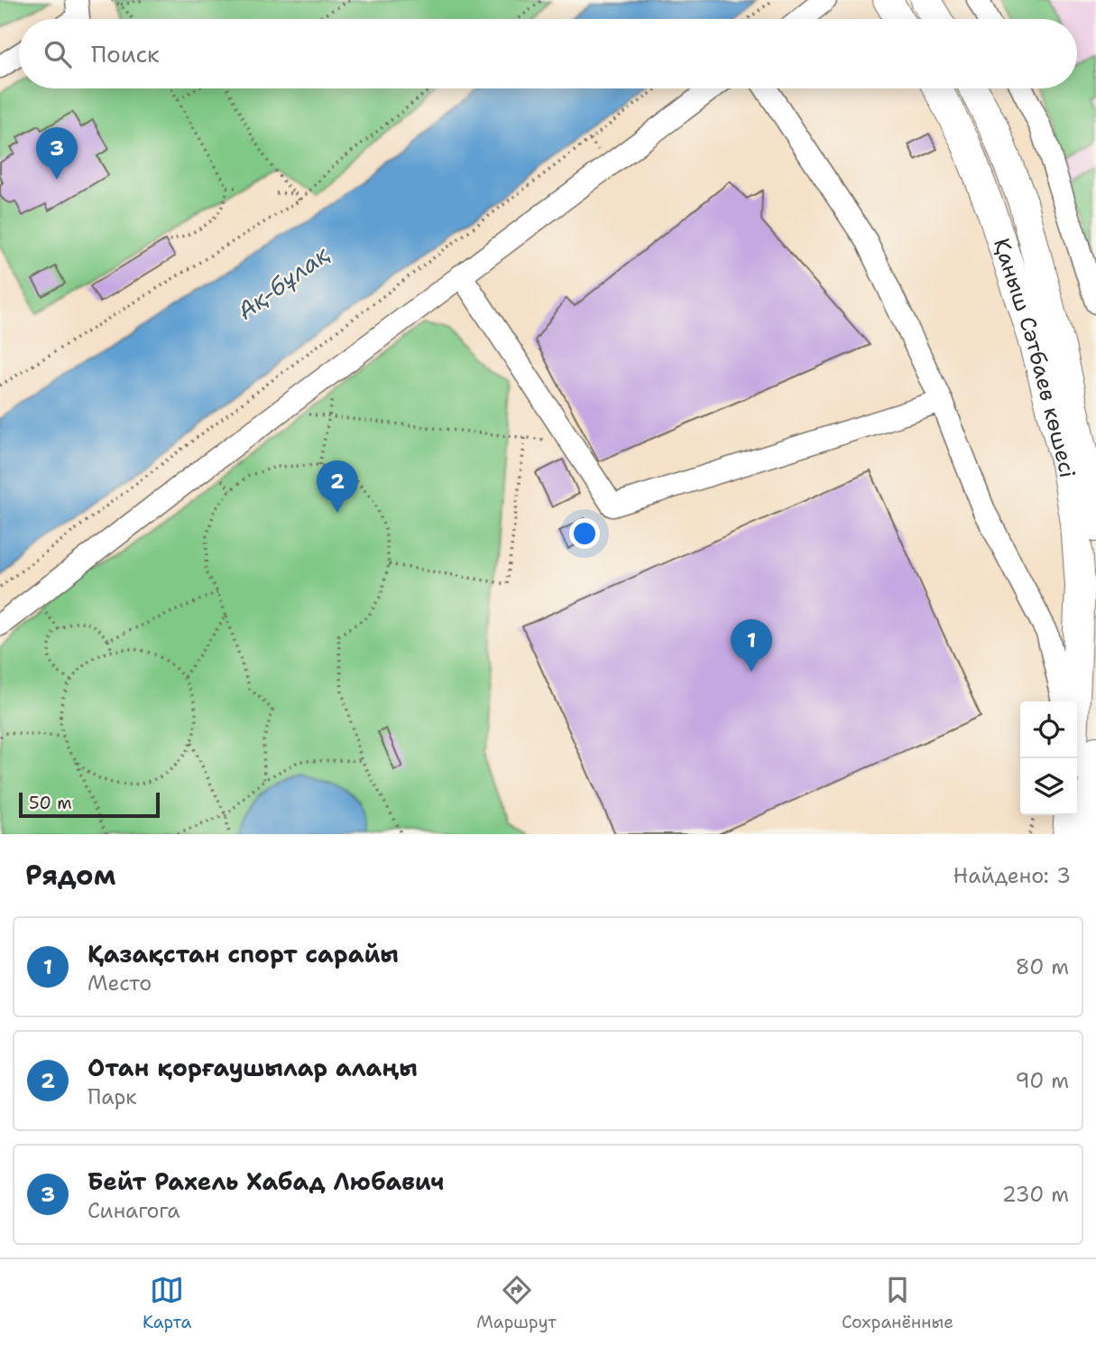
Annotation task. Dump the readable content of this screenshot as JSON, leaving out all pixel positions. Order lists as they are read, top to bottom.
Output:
{
  "streets": {
    "main road": ["Қаныш Сәтбаев көшесі"]
  },
  "water": ["Ақ-бұлақ"],
  "scale_bar": "50 m",
  "page": {
    "search": "Поиск",
    "pins": ["3", "2", "1"],
    "scale": "50 m",
    "heading": ["Рядом", "Найдено: 3"],
    "list": [
      {
        "mark": "1",
        "name": "Қазақстан спорт сарайы",
        "note": "Место",
        "value": "80 m"
      },
      {
        "mark": "2",
        "name": "Отан қорғаушылар алаңы",
        "note": "Парк",
        "value": "90 m"
      },
      {
        "mark": "3",
        "name": "Бейт Рахель Хабад Любавич",
        "note": "Синагога",
        "value": "230 m"
      }
    ],
    "nav": ["Карта", "Маршрут", "Сохранённые"]
  }
}
